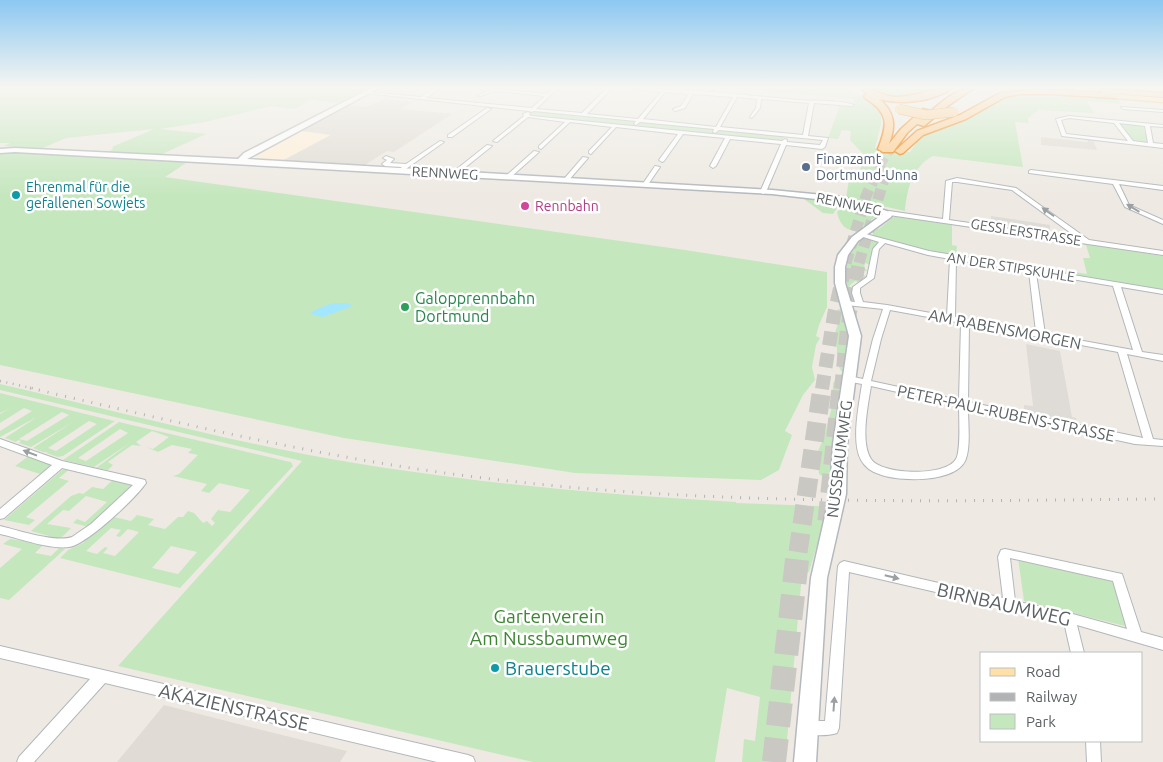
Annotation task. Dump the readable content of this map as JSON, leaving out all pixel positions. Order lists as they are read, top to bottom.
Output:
{
  "streets": {
    "street": [
      "RENNWEG",
      "GESSLERSTRASSE",
      "AN DER STIPSKUHLE",
      "AM RABENSMORGEN",
      "PETER-PAUL-RUBENS-STRASSE",
      "NUSSBAUMWEG",
      "BIRNBAUMWEG",
      "AKAZIENSTRASSE"
    ]
  },
  "crossings": [
    ["RENNWEG", "GESSLERSTRASSE"],
    ["RENNWEG", "NUSSBAUMWEG"],
    ["GESSLERSTRASSE", "NUSSBAUMWEG"],
    ["AN DER STIPSKUHLE", "NUSSBAUMWEG"],
    ["AM RABENSMORGEN", "NUSSBAUMWEG"],
    ["PETER-PAUL-RUBENS-STRASSE", "NUSSBAUMWEG"],
    ["NUSSBAUMWEG", "BIRNBAUMWEG"]
  ],
  "parks": ["Gartenverein Am Nussbaumweg"],
  "places": [
    "Finanzamt Dortmund-Unna",
    "Ehrenmal für die gefallenen Sowjets",
    "Rennbahn",
    "Galopprennbahn Dortmund",
    "Brauerstube"
  ],
  "legend": ["Road", "Railway", "Park"]
}
